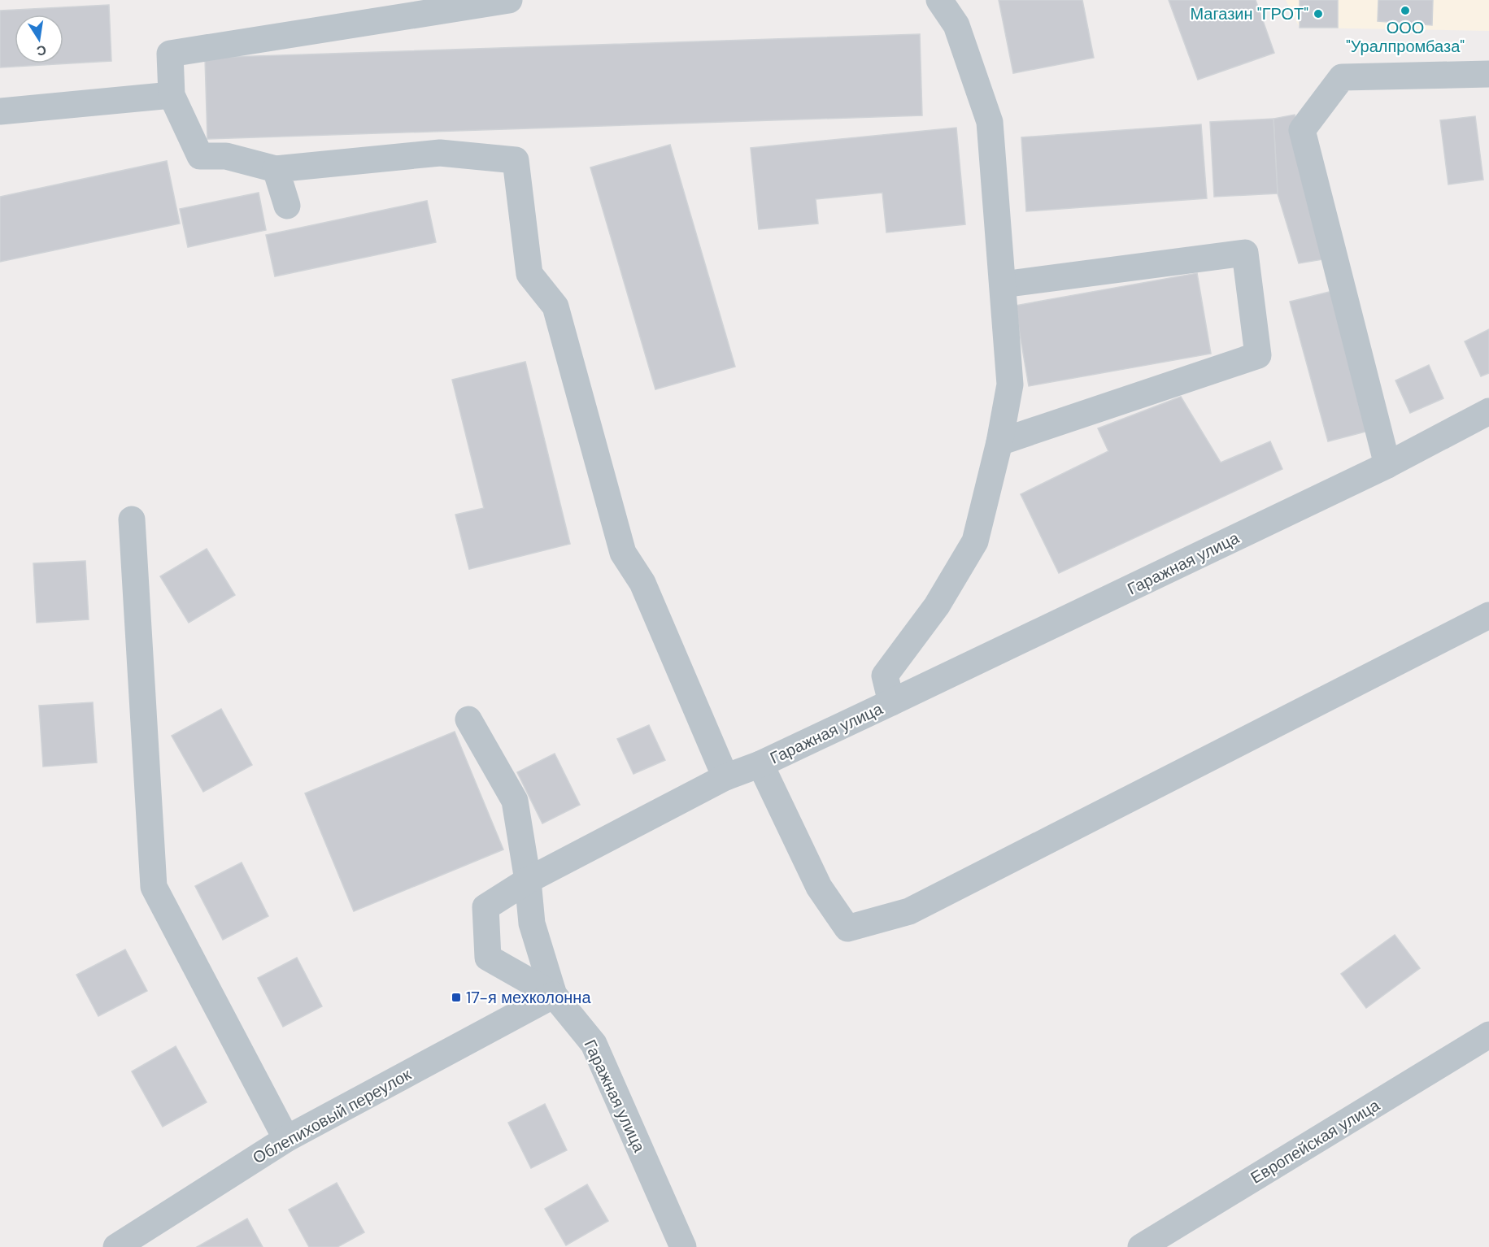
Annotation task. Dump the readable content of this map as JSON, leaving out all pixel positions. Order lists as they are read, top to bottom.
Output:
{
  "streets": {
    "street": ["Гаражная улица", "Облепиховый переулок", "Европейская улица"]
  },
  "crossings": [
    ["Гаражная улица", "Облепиховый переулок"]
  ],
  "places": {
    "other": ["ООО \"Уралпромбаза\"", "Магазин \"ГРОТ\""],
    "transit": ["17-я мехколонна"]
  },
  "north": "bottom"
}
